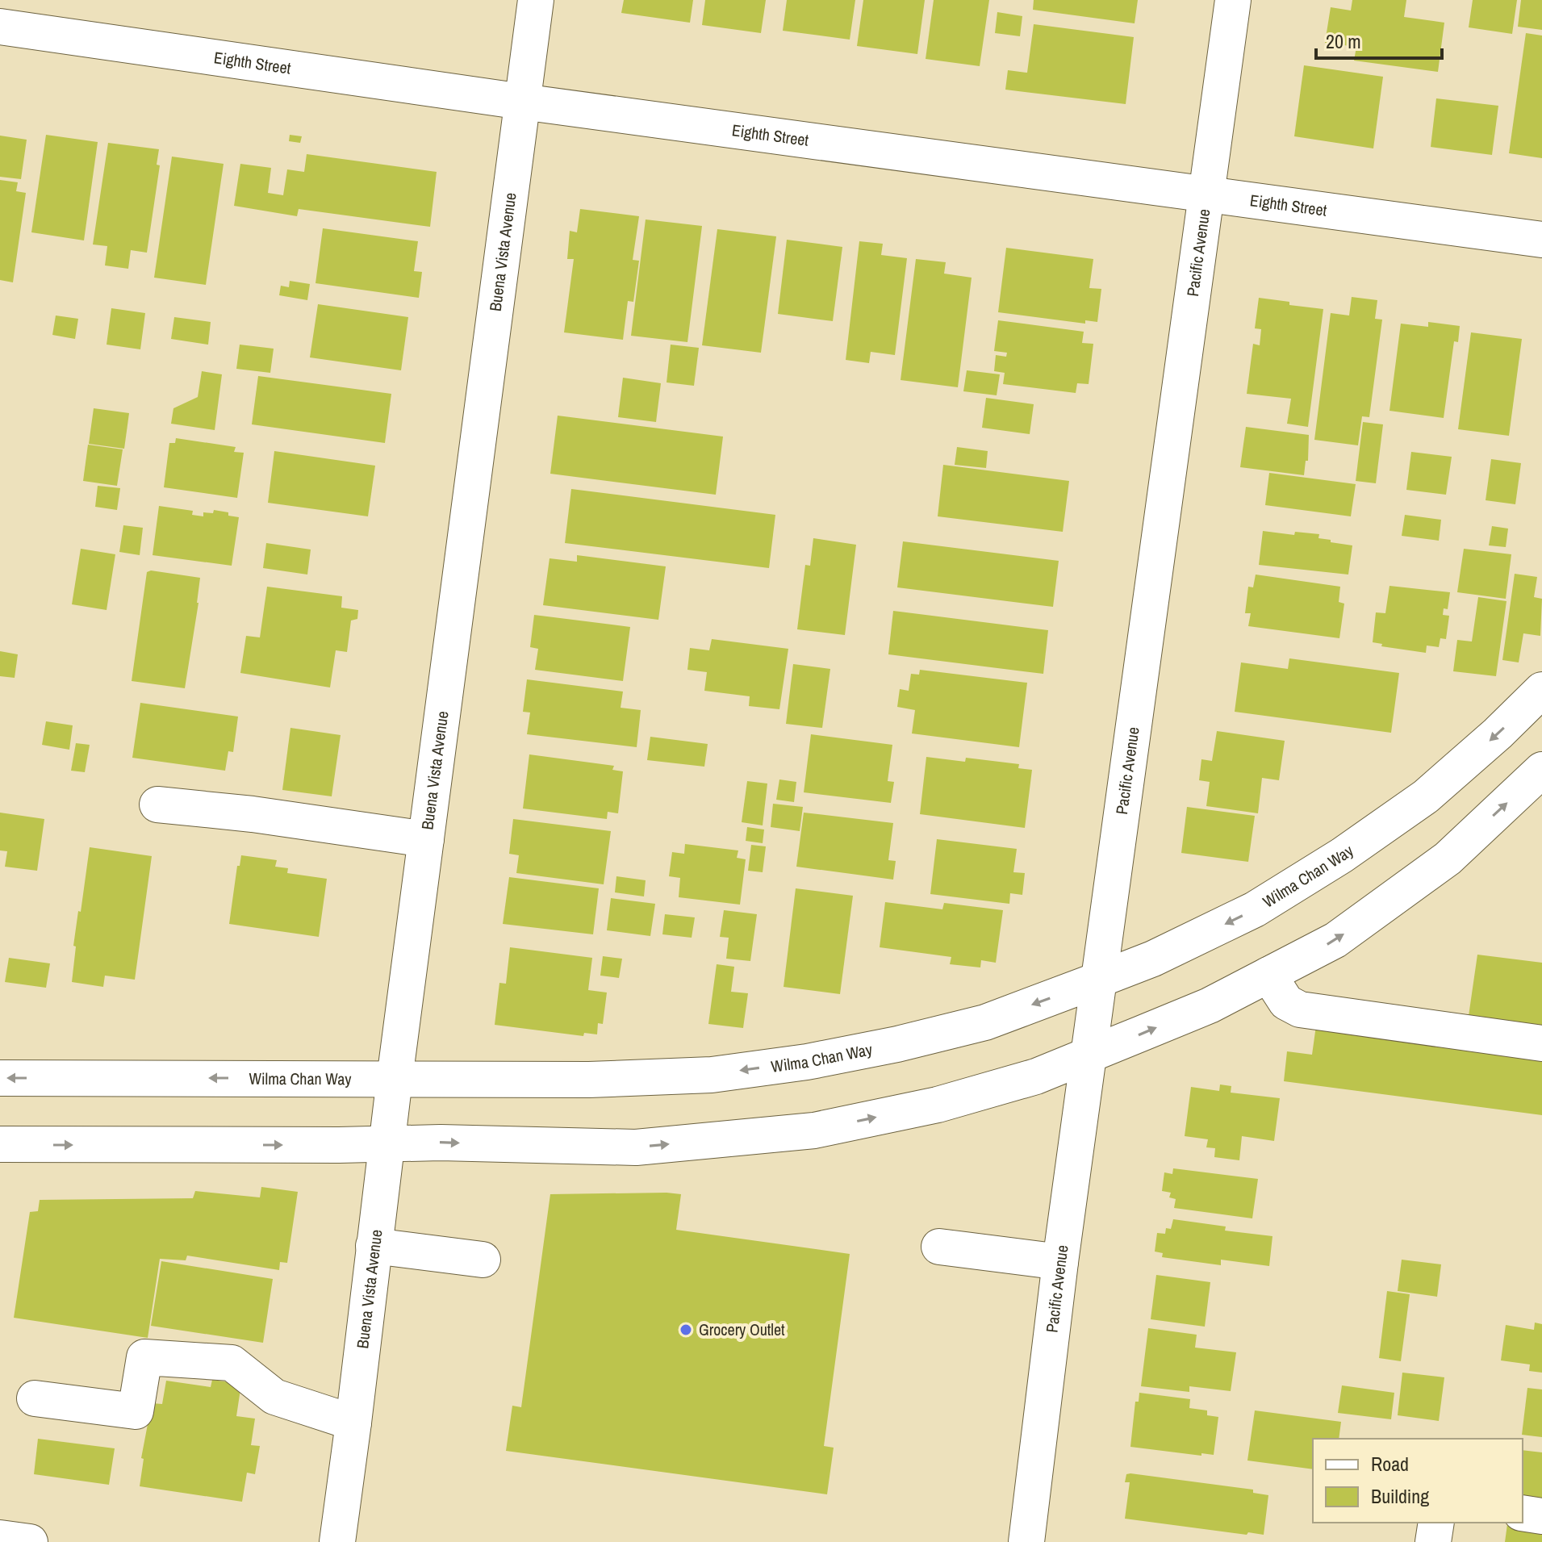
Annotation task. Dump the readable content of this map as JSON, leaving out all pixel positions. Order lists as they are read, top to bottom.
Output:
{
  "streets": {
    "street": [
      "Eighth Street",
      "Buena Vista Avenue",
      "Pacific Avenue",
      "Wilma Chan Way"
    ]
  },
  "crossings": [
    ["Eighth Street", "Buena Vista Avenue"],
    ["Eighth Street", "Pacific Avenue"],
    ["Buena Vista Avenue", "Wilma Chan Way"],
    ["Pacific Avenue", "Wilma Chan Way"]
  ],
  "places": ["Grocery Outlet"],
  "legend": ["Road", "Building"],
  "scale_bar": "20 m"
}
